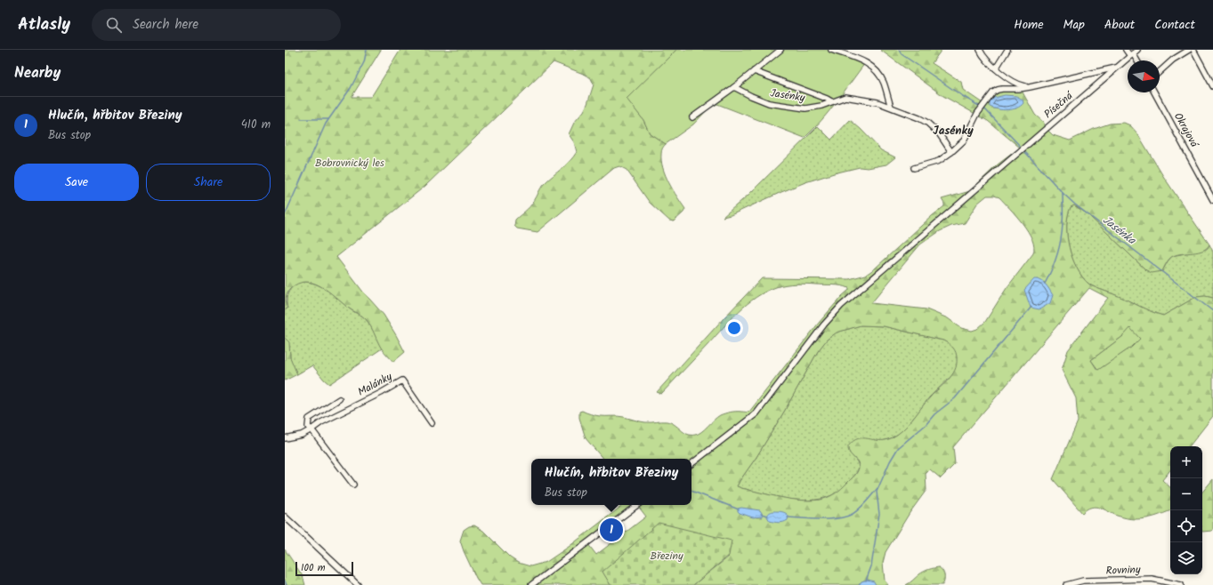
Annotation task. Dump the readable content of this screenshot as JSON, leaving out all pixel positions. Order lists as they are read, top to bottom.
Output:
{
  "streets": {
    "street": [
      "Jasénky",
      "Písečná",
      "Okrajová",
      "Malánky",
      "Rovniny"
    ]
  },
  "districts": ["Jasénky"],
  "water": ["Jasénka"],
  "parks": ["Bobrovnický les", "Březiny"],
  "scale_bar": "100 m",
  "north": "right",
  "page": {
    "header": "Atlasly",
    "search": "Search here",
    "nav": [
      "Home",
      "Map",
      "About",
      "Contact"
    ],
    "heading": "Nearby",
    "list": [
      {
        "mark": "1",
        "name": "Hlučín, hřbitov Březiny",
        "note": "Bus stop",
        "value": "410 m"
      }
    ],
    "buttons": ["Save", "Share"],
    "map_buttons": ["+", "−"],
    "popup": ["Hlučín, hřbitov Březiny", "Bus stop"],
    "pins": "1",
    "scale": "100 m"
  }
}
